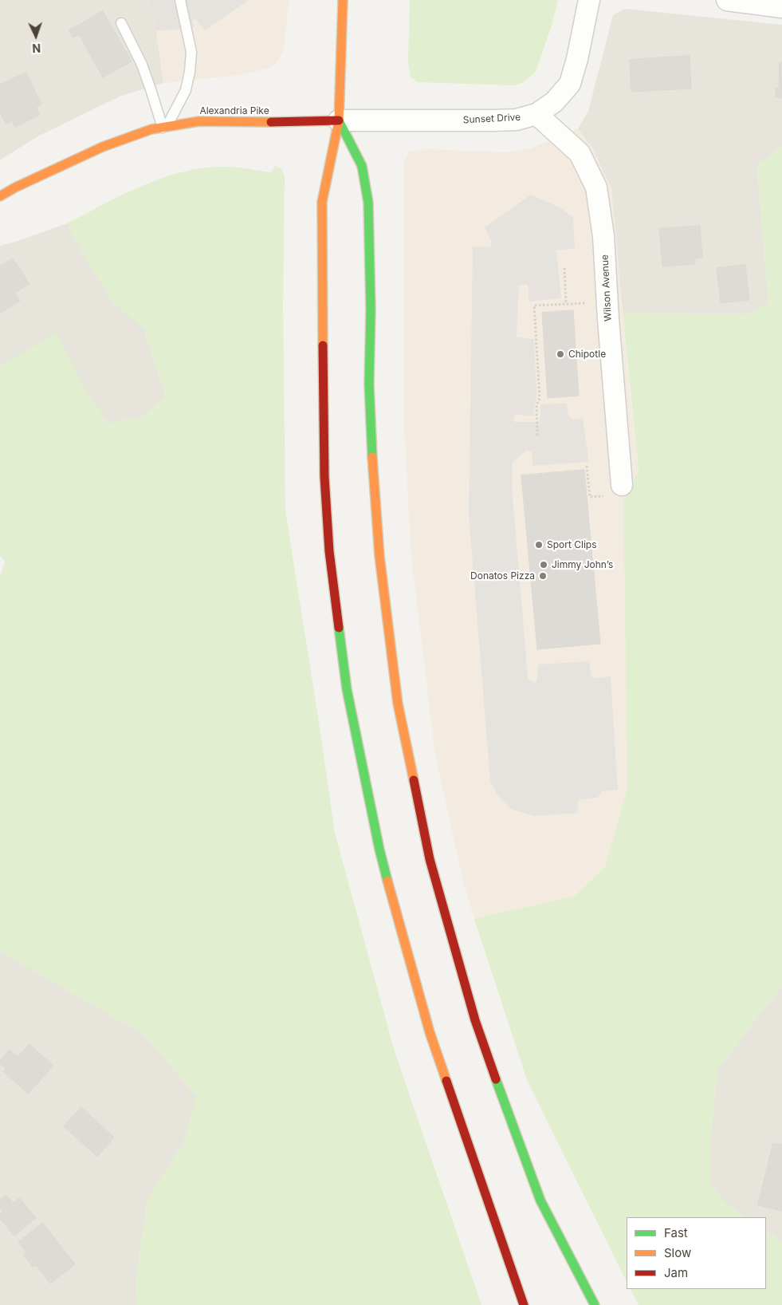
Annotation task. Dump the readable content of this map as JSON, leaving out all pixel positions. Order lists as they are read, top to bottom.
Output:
{
  "streets": {
    "main road": ["Alexandria Pike"],
    "street": ["Sunset Drive", "Wilson Avenue"]
  },
  "crossings": [
    ["Alexandria Pike", "Sunset Drive"],
    ["Sunset Drive", "Wilson Avenue"]
  ],
  "places": [
    "Chipotle",
    "Sport Clips",
    "Jimmy John’s",
    "Donatos Pizza"
  ],
  "legend": ["Fast", "Slow", "Jam"],
  "north": "bottom"
}
